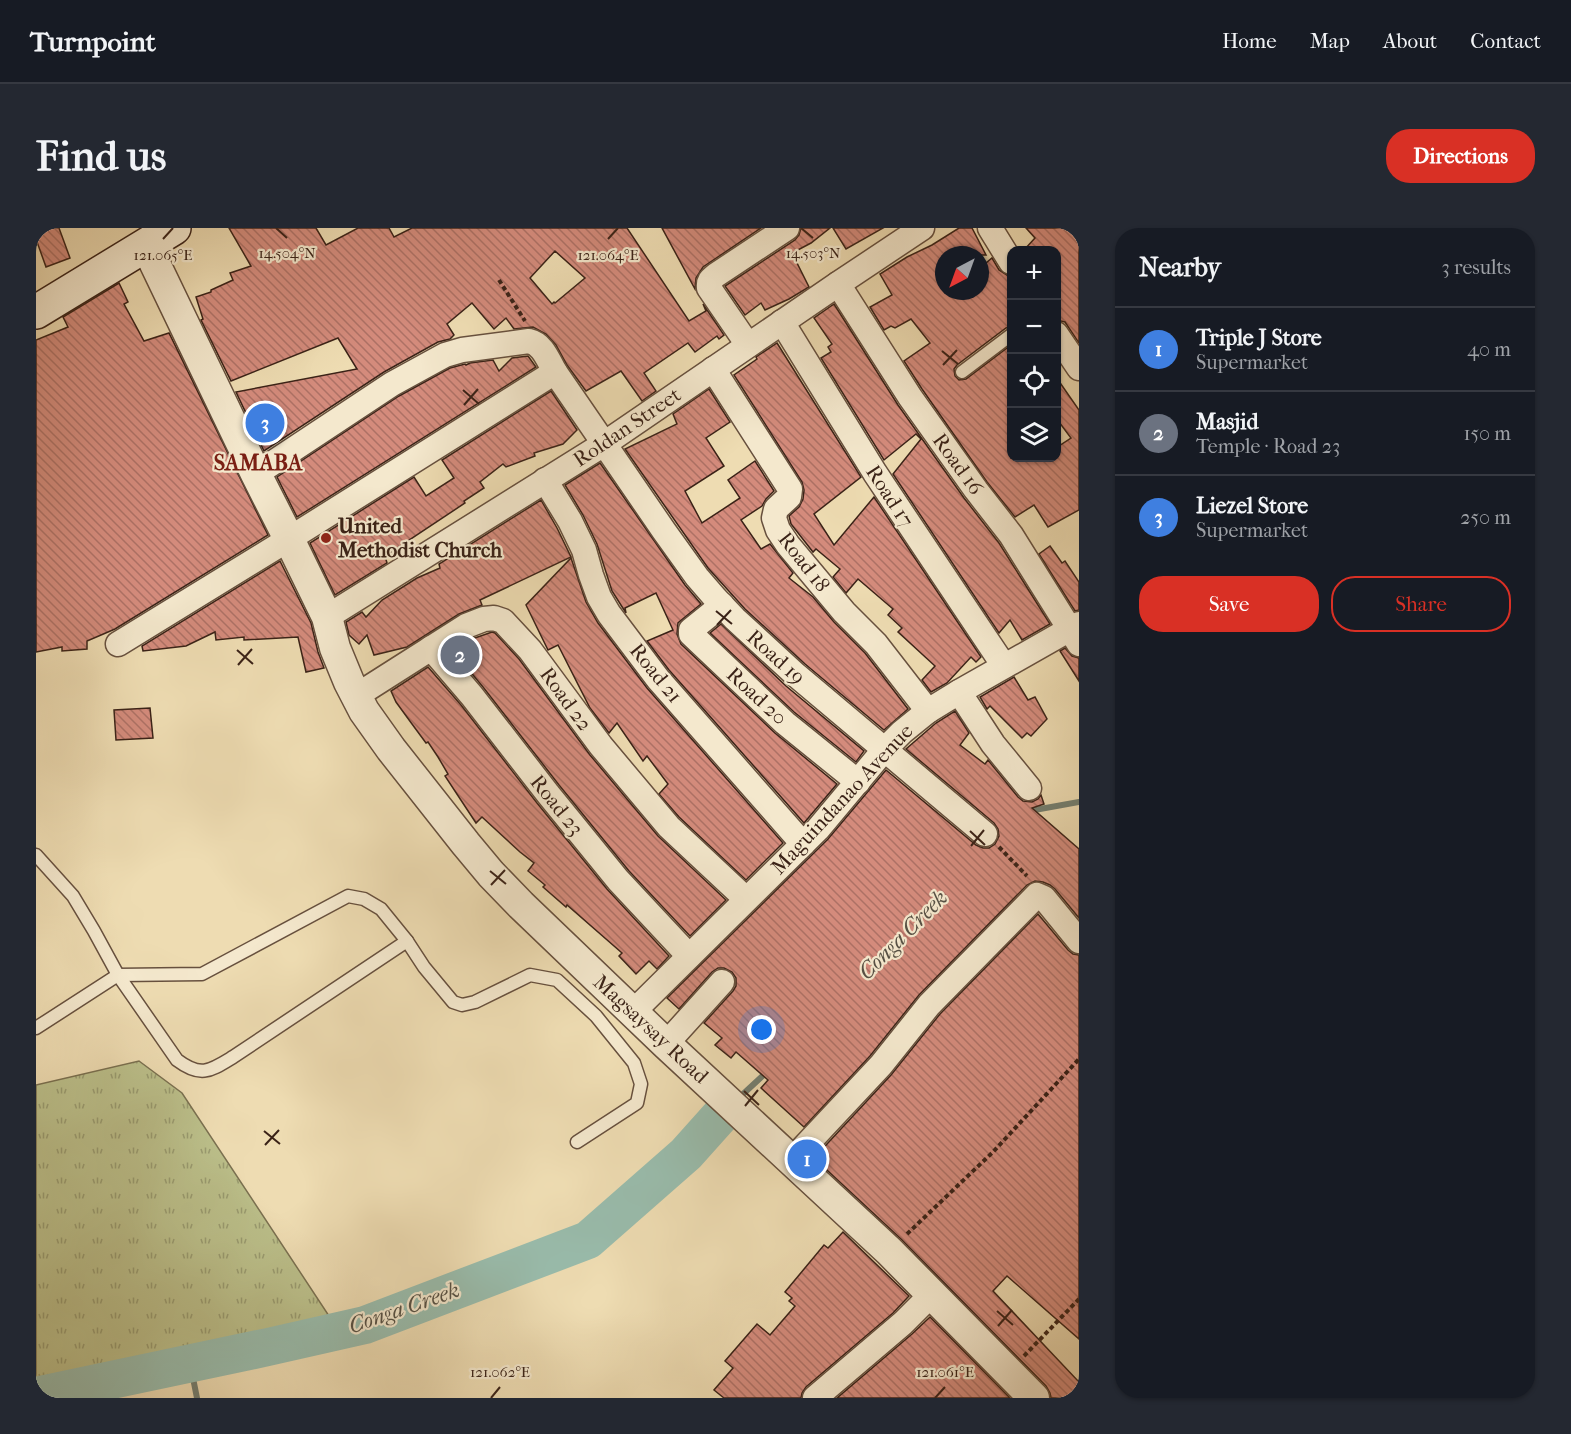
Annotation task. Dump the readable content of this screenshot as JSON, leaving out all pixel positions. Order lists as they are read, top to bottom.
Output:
{
  "streets": {
    "street": [
      "Roldan Street",
      "Road 16",
      "Road 17",
      "Road 18",
      "Road 19",
      "Road 21",
      "Road 20",
      "Road 22",
      "Maguindanao Avenue",
      "Road 23",
      "Magsaysay Road"
    ]
  },
  "crossings": [
    ["Roldan Street", "Road 16"],
    ["Roldan Street", "Road 17"],
    ["Roldan Street", "Road 18"],
    ["Roldan Street", "Road 19"],
    ["Roldan Street", "Road 21"],
    ["Roldan Street", "Magsaysay Road"],
    ["Road 16", "Maguindanao Avenue"],
    ["Road 17", "Maguindanao Avenue"],
    ["Road 18", "Maguindanao Avenue"],
    ["Road 19", "Road 20"],
    ["Road 19", "Maguindanao Avenue"],
    ["Road 21", "Maguindanao Avenue"],
    ["Road 20", "Maguindanao Avenue"],
    ["Road 22", "Maguindanao Avenue"],
    ["Road 22", "Road 23"],
    ["Road 22", "Magsaysay Road"],
    ["Maguindanao Avenue", "Road 23"],
    ["Maguindanao Avenue", "Magsaysay Road"]
  ],
  "districts": ["SAMABA"],
  "water": ["Conga Creek"],
  "places": ["United Methodist Church"],
  "north": "bottom left",
  "page": {
    "header": "Turnpoint",
    "nav": [
      "Home",
      "Map",
      "About",
      "Contact"
    ],
    "buttons": [
      "Directions",
      ["Save", "Share"]
    ],
    "title": "Find us",
    "heading": ["Nearby", "3 results"],
    "map_buttons": ["+", "−"],
    "list": [
      {
        "mark": "1",
        "name": "Triple J Store",
        "note": "Supermarket",
        "value": "40 m"
      },
      {
        "mark": "2",
        "name": "Masjid",
        "note": "Temple · Road 23",
        "value": "150 m"
      },
      {
        "mark": "3",
        "name": "Liezel Store",
        "note": "Supermarket",
        "value": "250 m"
      }
    ],
    "pins": ["3", "2", "1"]
  },
  "coordinates": [
    "14.504°N",
    "14.503°N",
    "121.065°E",
    "121.064°E",
    "121.062°E",
    "121.061°E"
  ]
}
